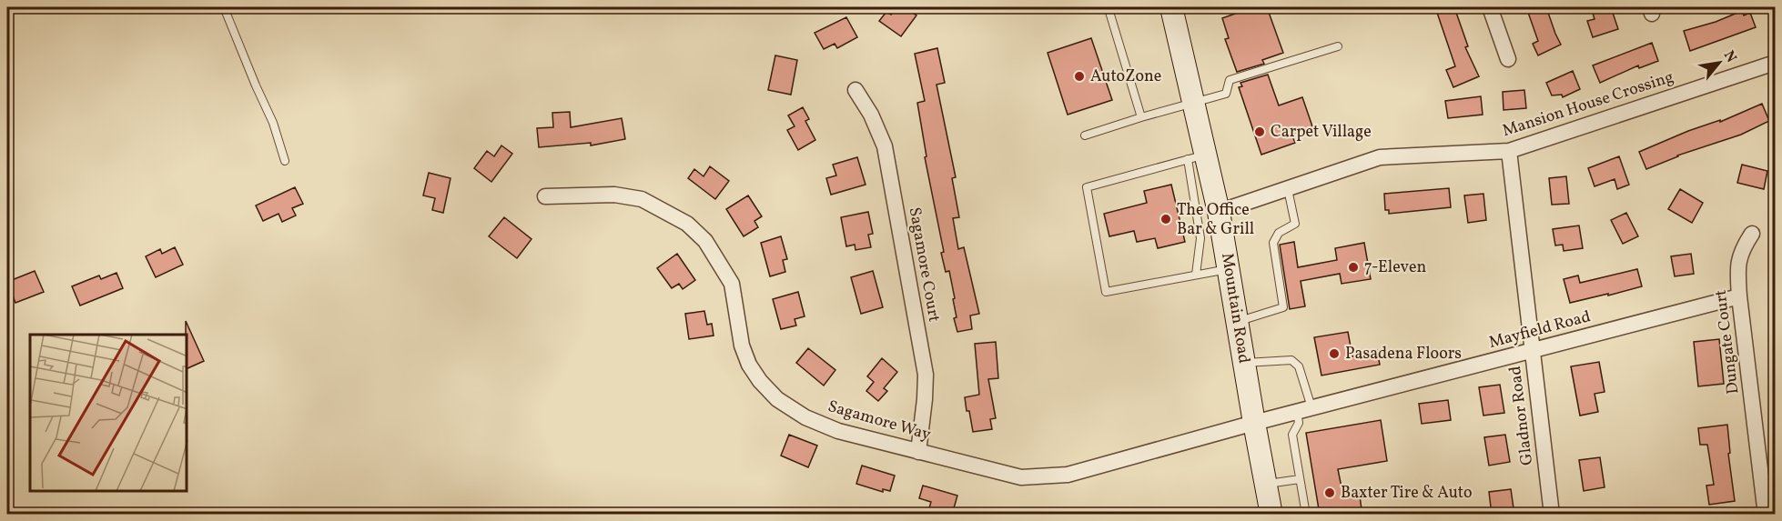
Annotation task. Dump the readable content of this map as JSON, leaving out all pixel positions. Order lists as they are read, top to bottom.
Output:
{
  "streets": {
    "main road": ["Mountain Road"],
    "street": [
      "Mansion House Crossing",
      "Sagamore Court",
      "Mayfield Road",
      "Dungate Court",
      "Gladnor Road",
      "Sagamore Way"
    ]
  },
  "crossings": [
    ["Mansion House Crossing", "Mountain Road"],
    ["Mansion House Crossing", "Gladnor Road"],
    ["Sagamore Court", "Sagamore Way"],
    ["Mountain Road", "Mayfield Road"],
    ["Mountain Road", "Sagamore Way"],
    ["Mayfield Road", "Dungate Court"],
    ["Mayfield Road", "Gladnor Road"],
    ["Mayfield Road", "Sagamore Way"]
  ],
  "places": [
    "AutoZone",
    "Carpet Village",
    "The Office Bar & Grill",
    "7-Eleven",
    "Pasadena Floors",
    "Baxter Tire & Auto"
  ],
  "north": "top right"
}
